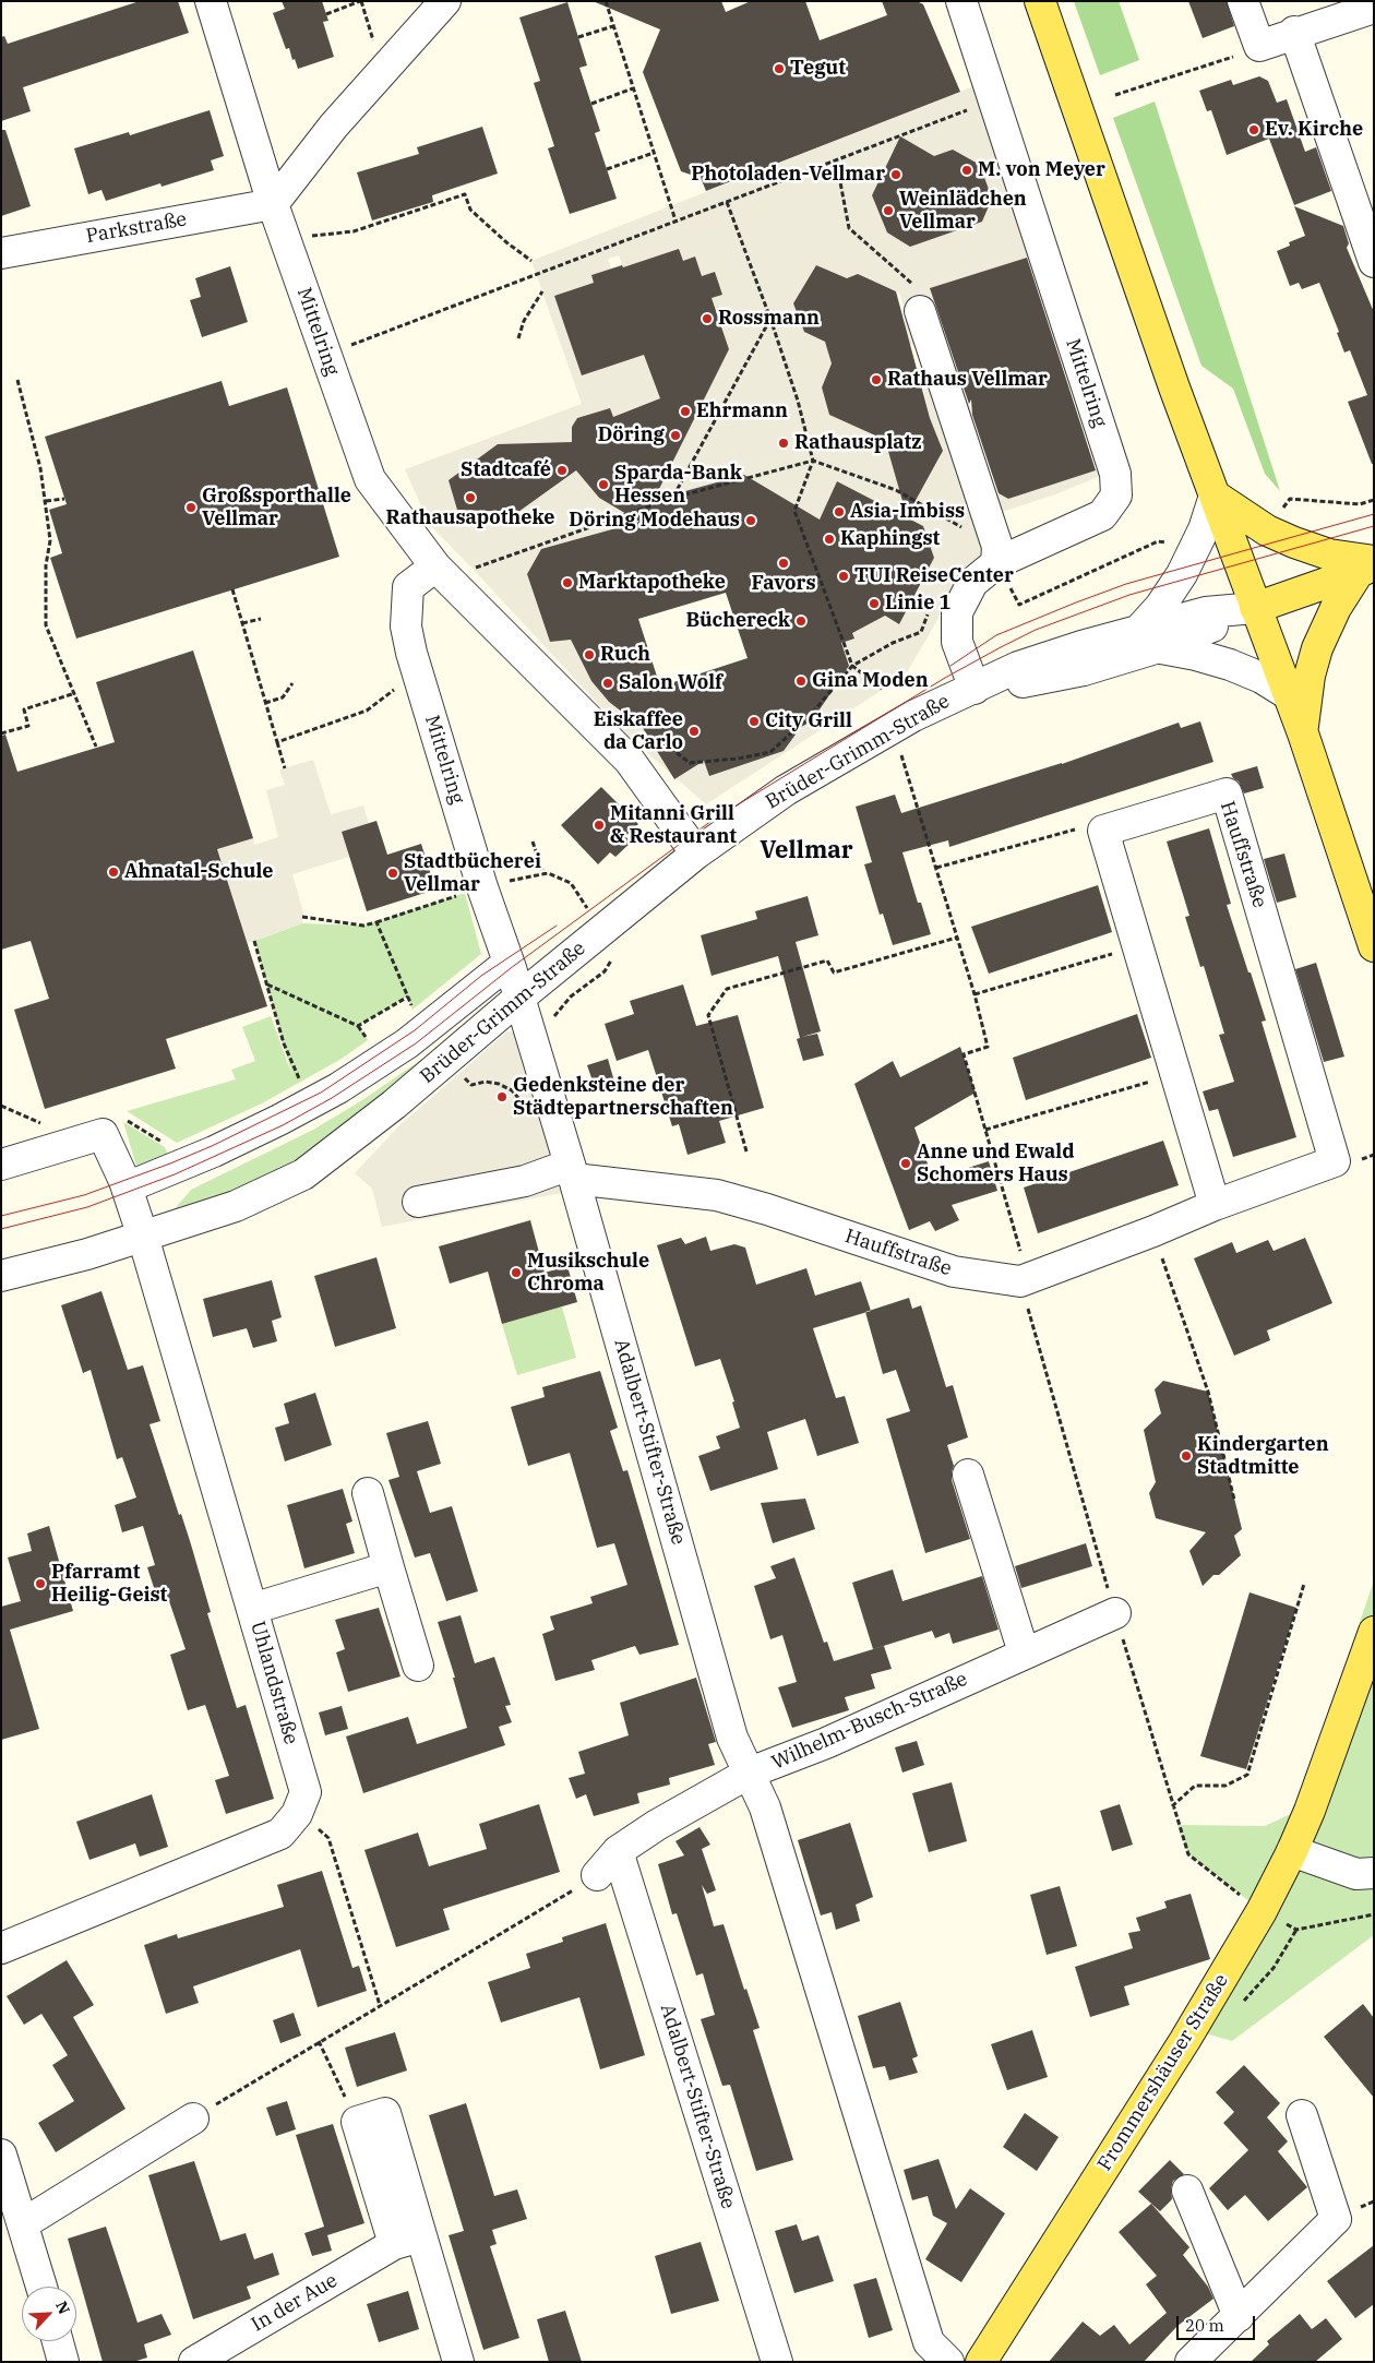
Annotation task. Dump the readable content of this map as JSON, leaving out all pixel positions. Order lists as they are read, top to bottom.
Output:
{
  "streets": {
    "main road": ["Frommershäuser Straße"],
    "street": [
      "Parkstraße",
      "Mittelring",
      "Brüder-Grimm-Straße",
      "Hauffstraße",
      "Adalbert-Stifter-Straße",
      "Uhlandstraße",
      "Wilhelm-Busch-Straße",
      "In der Aue"
    ]
  },
  "crossings": [
    ["Parkstraße", "Mittelring"],
    ["Mittelring", "Brüder-Grimm-Straße"],
    ["Mittelring", "Adalbert-Stifter-Straße"],
    ["Brüder-Grimm-Straße", "Adalbert-Stifter-Straße"],
    ["Brüder-Grimm-Straße", "Uhlandstraße"],
    ["Hauffstraße", "Adalbert-Stifter-Straße"],
    ["Adalbert-Stifter-Straße", "Wilhelm-Busch-Straße"]
  ],
  "districts": ["Vellmar"],
  "places": [
    "Tegut",
    "Ev. Kirche",
    "M. von Meyer",
    "Photoladen-Vellmar",
    "Weinlädchen Vellmar",
    "Rossmann",
    "Rathaus Vellmar",
    "Ehrmann",
    "Döring",
    "Rathausplatz",
    "Stadtcafé",
    "Sparda-Bank Hessen",
    "Rathausapotheke",
    "Großsporthalle Vellmar",
    "Asia-Imbiss",
    "Döring Modehaus",
    "Kaphingst",
    "Favors",
    "TUI ReiseCenter",
    "Marktapotheke",
    "Linie 1",
    "Büchereck",
    "Ruch",
    "Gina Moden",
    "Salon Wolf",
    "City Grill",
    "Eiskaffee da Carlo",
    "Mitanni Grill & Restaurant",
    "Ahnatal-Schule",
    "Stadtbücherei Vellmar",
    "Gedenksteine der Städtepartnerschaften",
    "Anne und Ewald Schomers Haus",
    "Musikschule Chroma",
    "Kindergarten Stadtmitte",
    "Pfarramt Heilig-Geist"
  ],
  "scale_bar": "20 m",
  "north": "top right"
}
